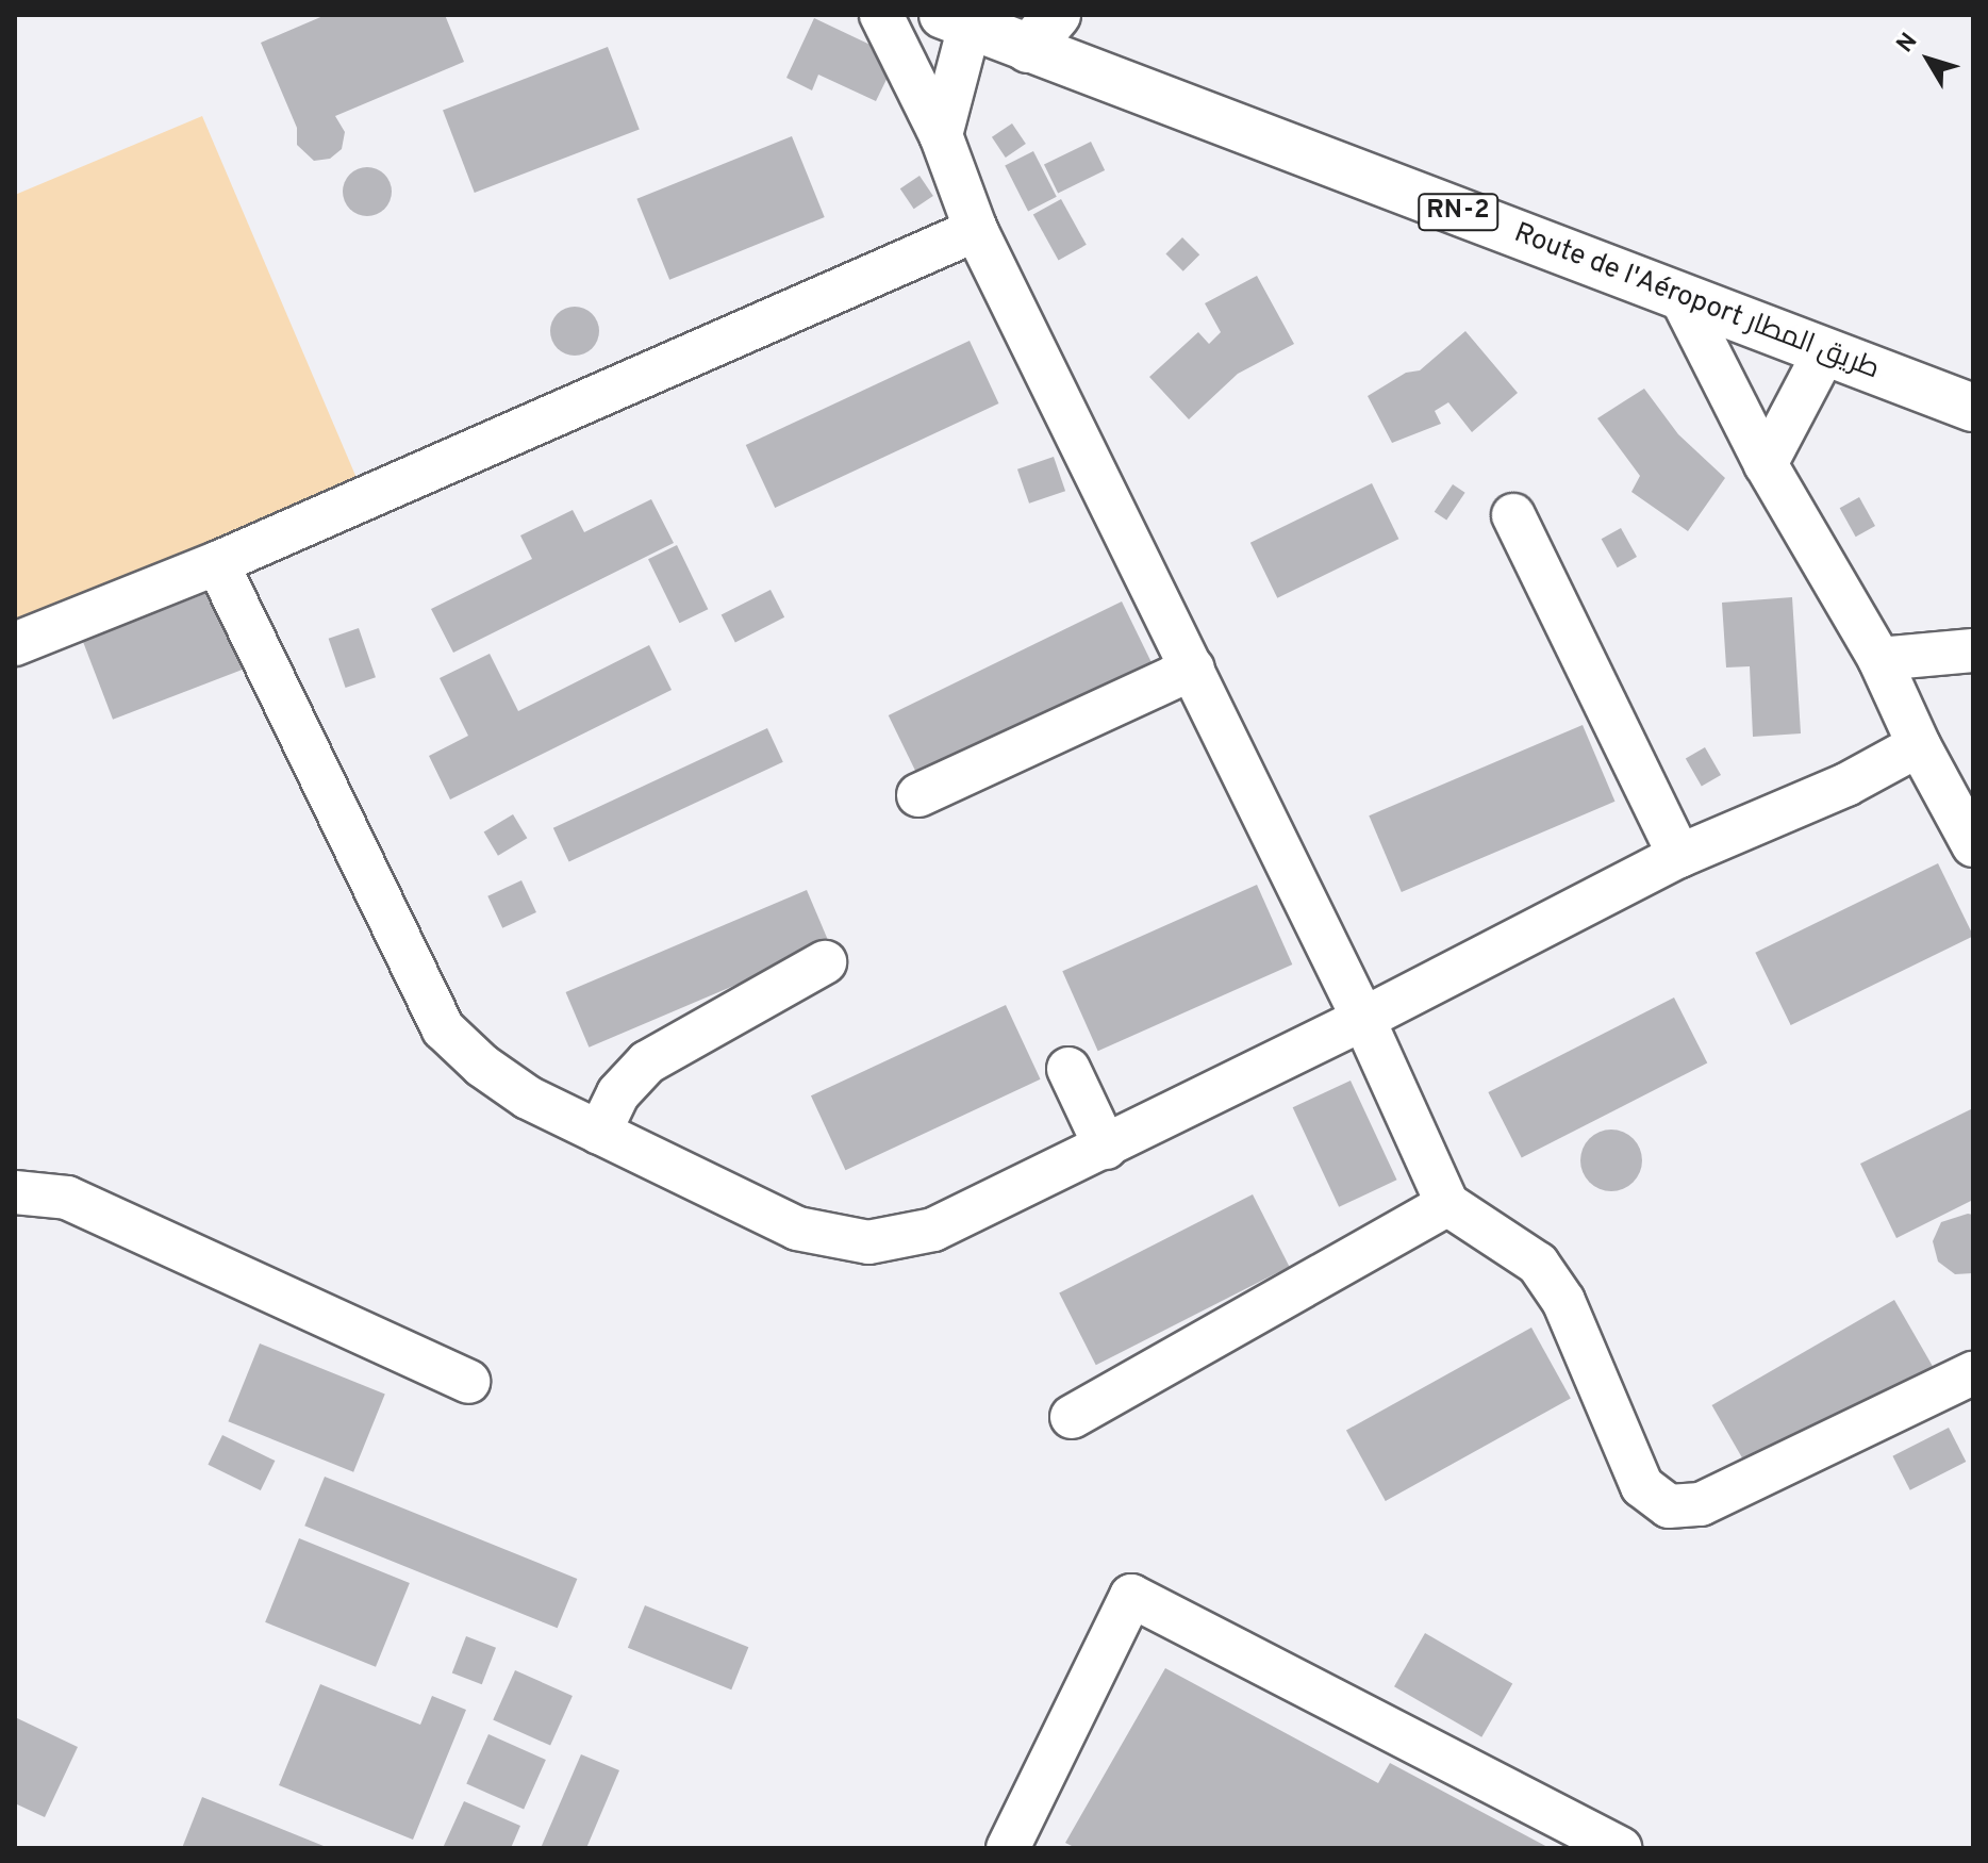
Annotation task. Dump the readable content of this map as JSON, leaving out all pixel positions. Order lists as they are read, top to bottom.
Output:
{
  "streets": {
    "main road": ["RN-2", "Route de l'Aéroport طريق المطار"]
  },
  "north": "top left"
}
